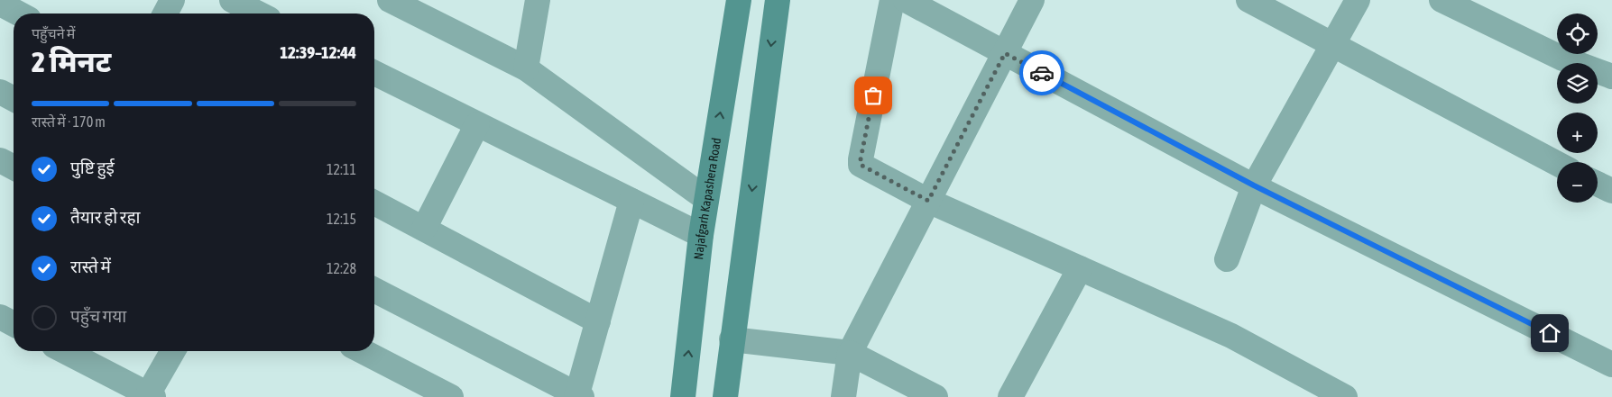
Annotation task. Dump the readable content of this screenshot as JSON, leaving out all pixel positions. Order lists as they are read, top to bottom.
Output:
{
  "streets": {
    "main road": ["Najafgarh Kapashera Road"]
  },
  "page": {
    "map_buttons": ["+", "−"],
    "heading": ["2 मिनट", "पहुँचने में", "12:39–12:44"],
    "bar": "रास्ते में · 170 m",
    "list": [
      ["पुष्टि हुई", "12:11"],
      ["तैयार हो रहा", "12:15"],
      ["रास्ते में", "12:28"],
      "पहुँच गया"
    ]
  }
}
